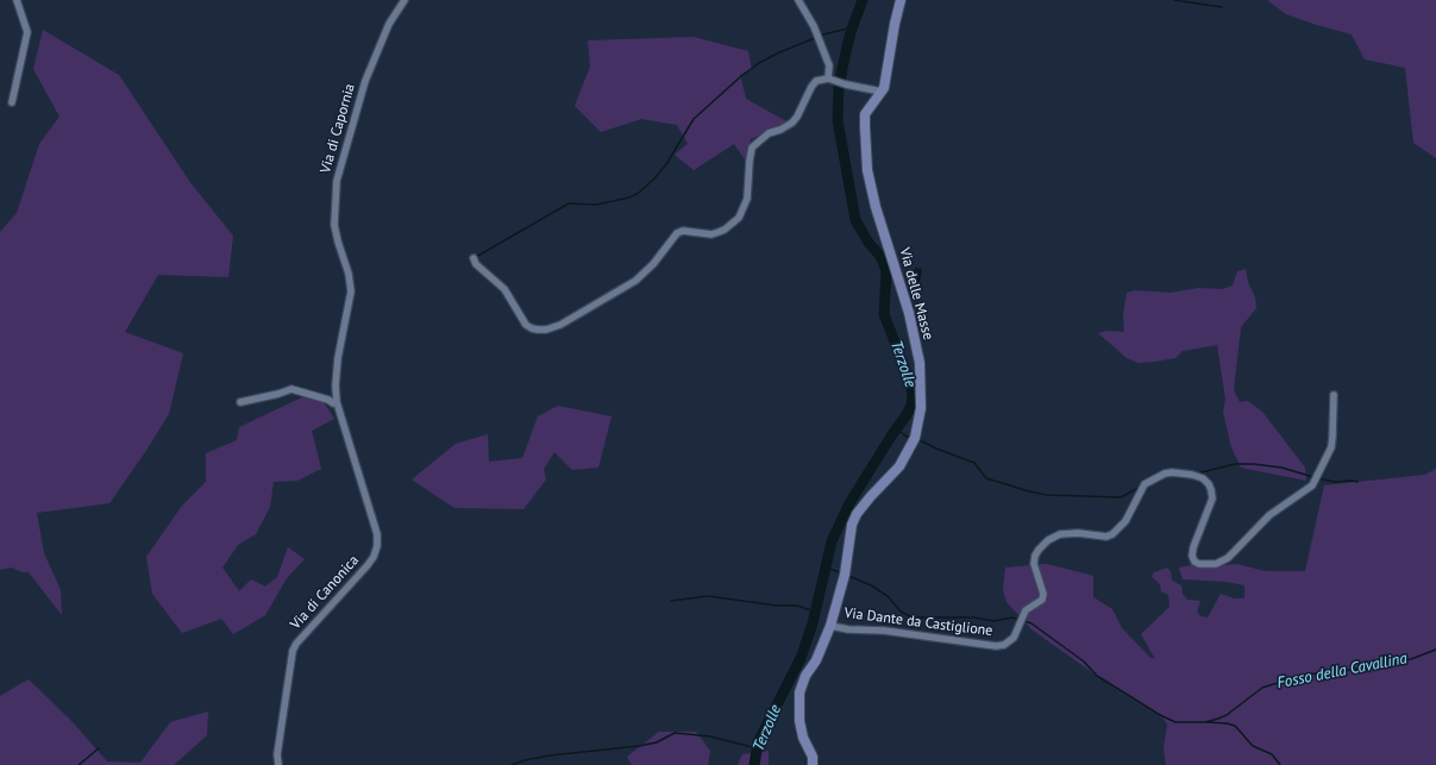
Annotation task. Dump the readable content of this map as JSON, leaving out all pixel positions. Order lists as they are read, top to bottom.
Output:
{
  "streets": {
    "street": [
      "Via di Capornia",
      "Via delle Masse",
      "Via di Canonica",
      "Via Dante da Castiglione"
    ]
  },
  "crossings": [
    ["Via di Capornia", "Via di Canonica"],
    ["Via delle Masse", "Via Dante da Castiglione"]
  ],
  "water": ["Terzolle", "Fosso della Cavallina"]
}
